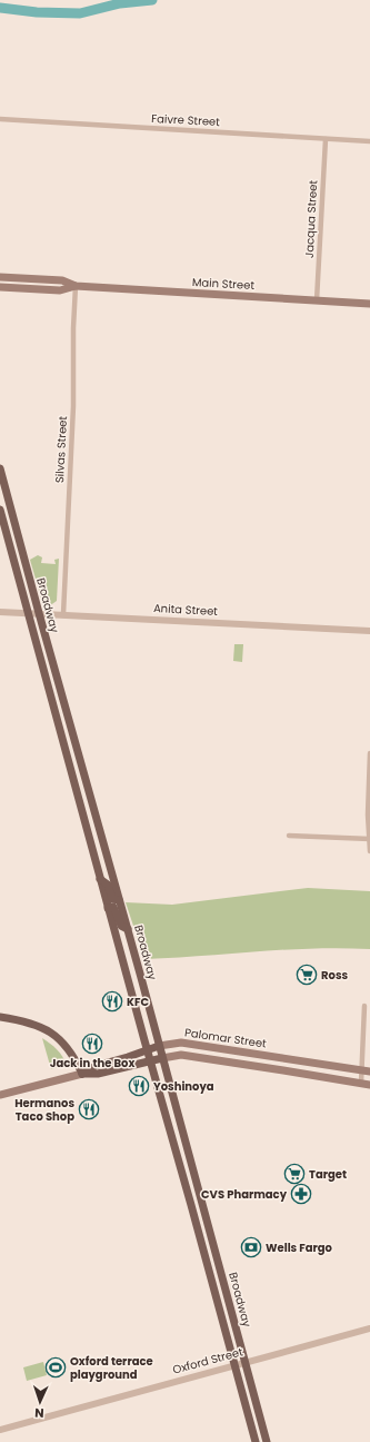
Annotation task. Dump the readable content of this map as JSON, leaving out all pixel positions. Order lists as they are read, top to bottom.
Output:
{
  "streets": {
    "main road": ["Main Street", "Broadway", "Palomar Street"],
    "street": [
      "Faivre Street",
      "Jacqua Street",
      "Silvas Street",
      "Anita Street",
      "Oxford Street"
    ]
  },
  "crossings": [
    ["Faivre Street", "Jacqua Street"],
    ["Jacqua Street", "Main Street"],
    ["Main Street", "Silvas Street"],
    ["Silvas Street", "Anita Street"],
    ["Broadway", "Anita Street"],
    ["Broadway", "Palomar Street"],
    ["Broadway", "Oxford Street"]
  ],
  "places": {
    "supermarket": ["Ross", "Target"],
    "restaurant": [
      "KFC",
      "Jack in the Box",
      "Yoshinoya",
      "Hermanos Taco Shop"
    ],
    "pharmacy": ["CVS Pharmacy"],
    "bank": ["Wells Fargo"],
    "sports": ["Oxford terrace playground"]
  },
  "north": "bottom"
}
